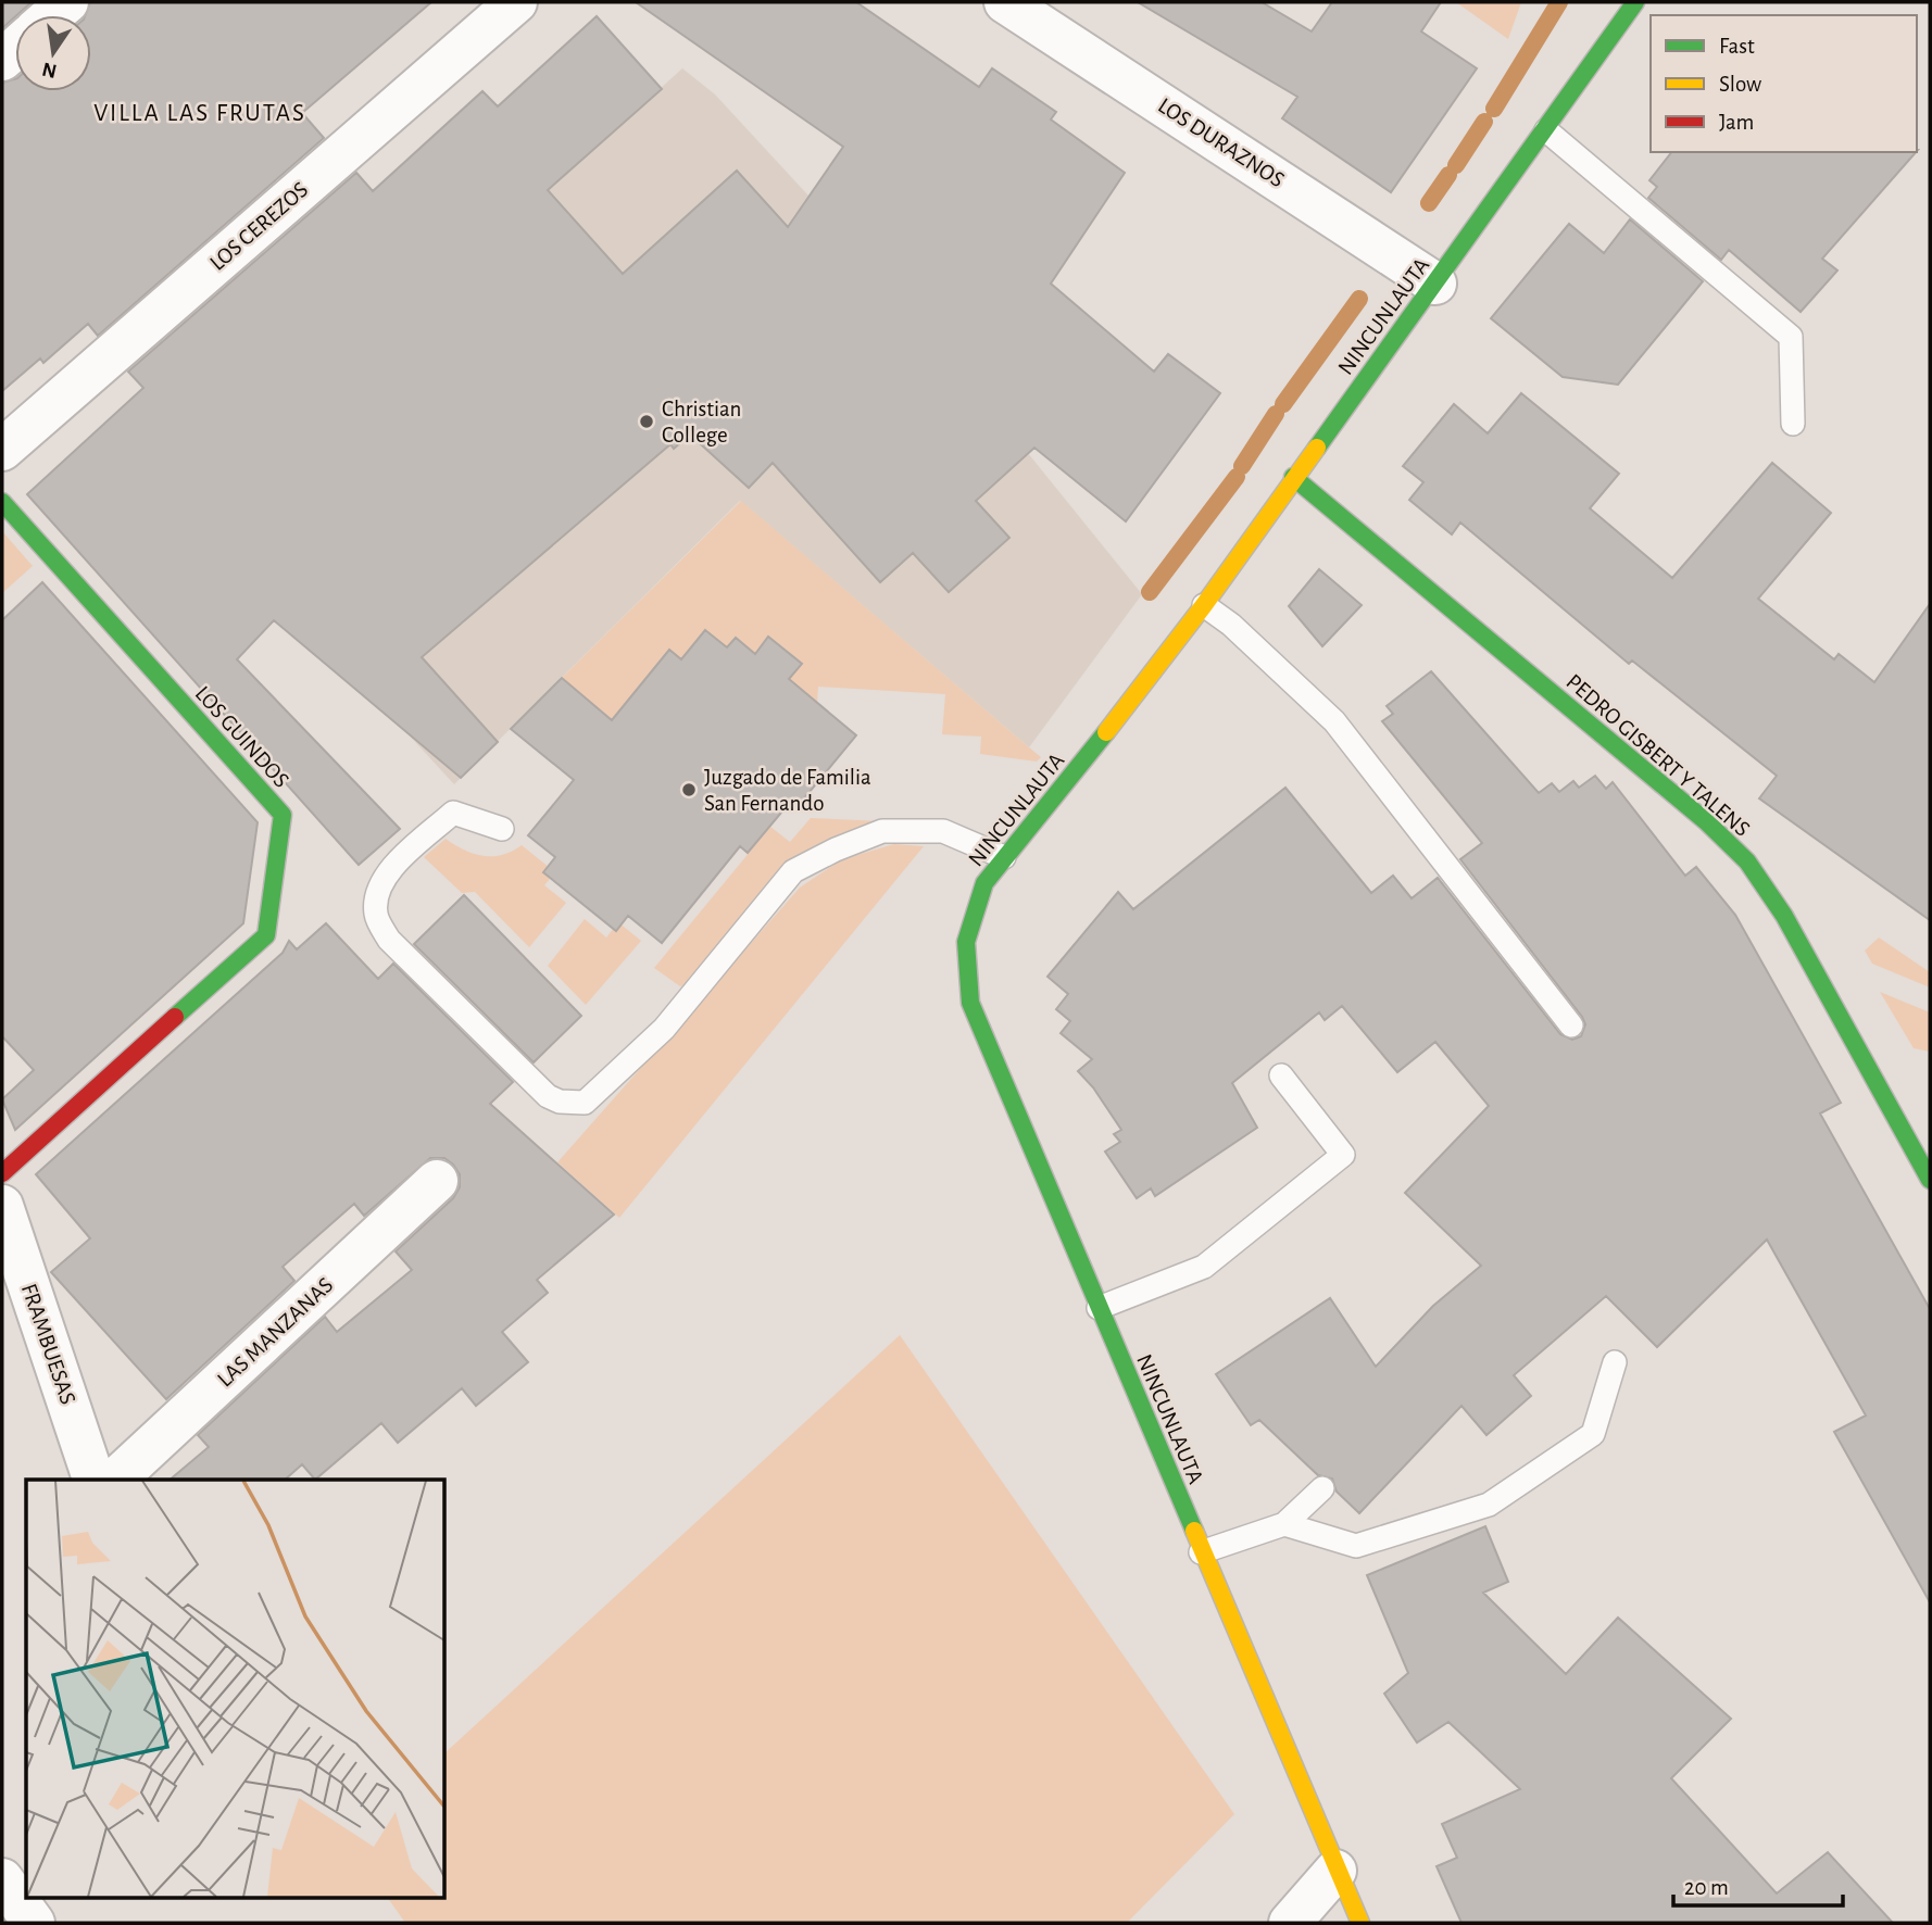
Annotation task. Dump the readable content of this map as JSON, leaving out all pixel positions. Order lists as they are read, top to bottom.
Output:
{
  "streets": {
    "street": [
      "LOS DURAZNOS",
      "LOS CEREZOS",
      "NINCUNLAUTA",
      "LOS GUINDOS",
      "PEDRO GISBERT Y TALENS",
      "LAS MANZANAS",
      "FRAMBUESAS"
    ]
  },
  "crossings": [
    ["LOS DURAZNOS", "NINCUNLAUTA"],
    ["NINCUNLAUTA", "PEDRO GISBERT Y TALENS"]
  ],
  "districts": ["VILLA LAS FRUTAS"],
  "places": ["Christian College", "Juzgado de Familia San Fernando"],
  "legend": ["Fast", "Slow", "Jam"],
  "scale_bar": "20 m",
  "north": "bottom"
}
